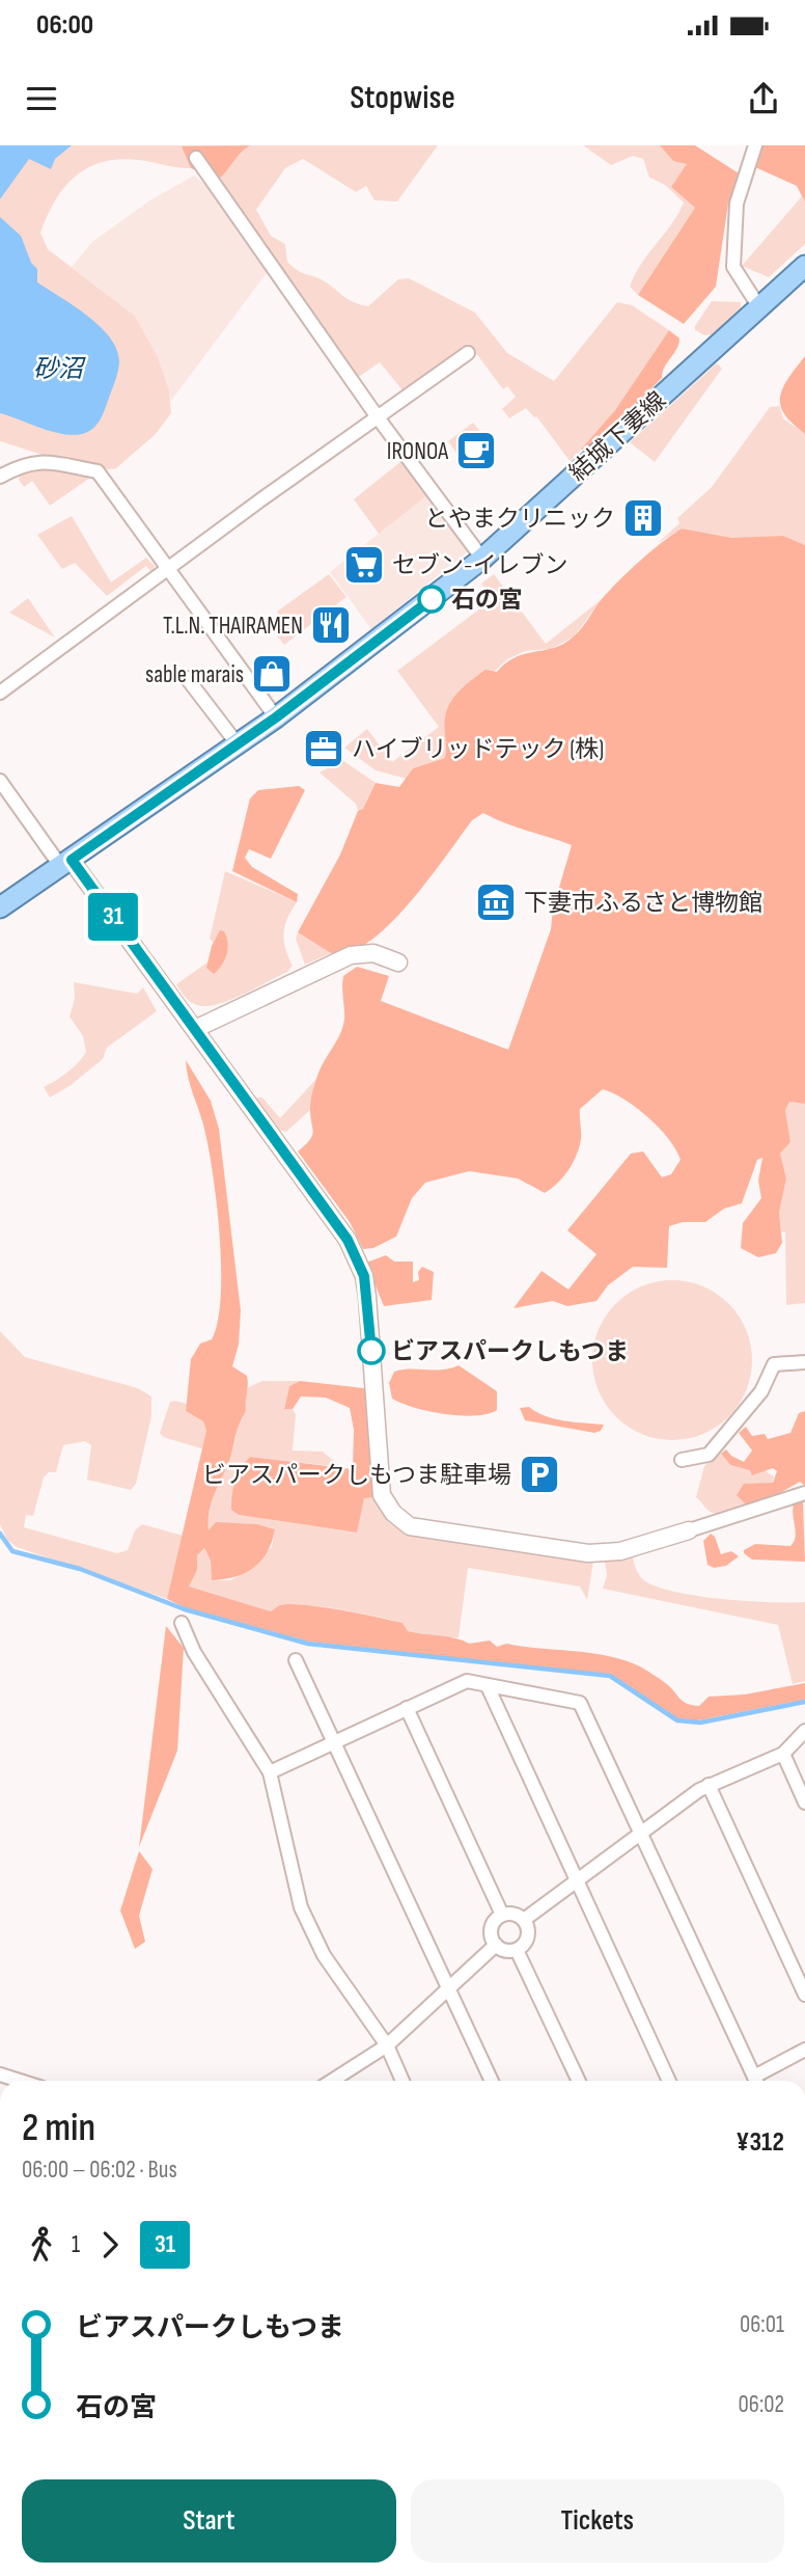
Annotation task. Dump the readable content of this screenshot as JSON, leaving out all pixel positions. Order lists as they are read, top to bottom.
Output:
{
  "streets": {
    "main road": ["結城下妻線"]
  },
  "water": ["砂沼"],
  "places": {
    "cafe": ["IRONOA"],
    "building": ["とやまクリニック"],
    "supermarket": ["セブン-イレブン"],
    "other": ["石の宮", "ビアスパークしもつま"],
    "restaurant": ["T.L.N. THAIRAMEN"],
    "shop": ["sable marais"],
    "office": ["ハイブリッドテック (株)"],
    "museum": ["下妻市ふるさと博物館"],
    "parking": ["ビアスパークしもつま駐車場"]
  },
  "lines": ["bus line 31"],
  "page": {
    "status": "06:00",
    "header": "Stopwise",
    "on_map": "31",
    "heading": ["2 min", "06:00 – 06:02 · Bus", "¥312"],
    "legs": ["1", "31"],
    "list": [
      {
        "name": "ビアスパークしもつま",
        "value": "06:01"
      },
      {
        "name": "石の宮",
        "value": "06:02"
      }
    ],
    "buttons": ["Start", "Tickets"]
  }
}
